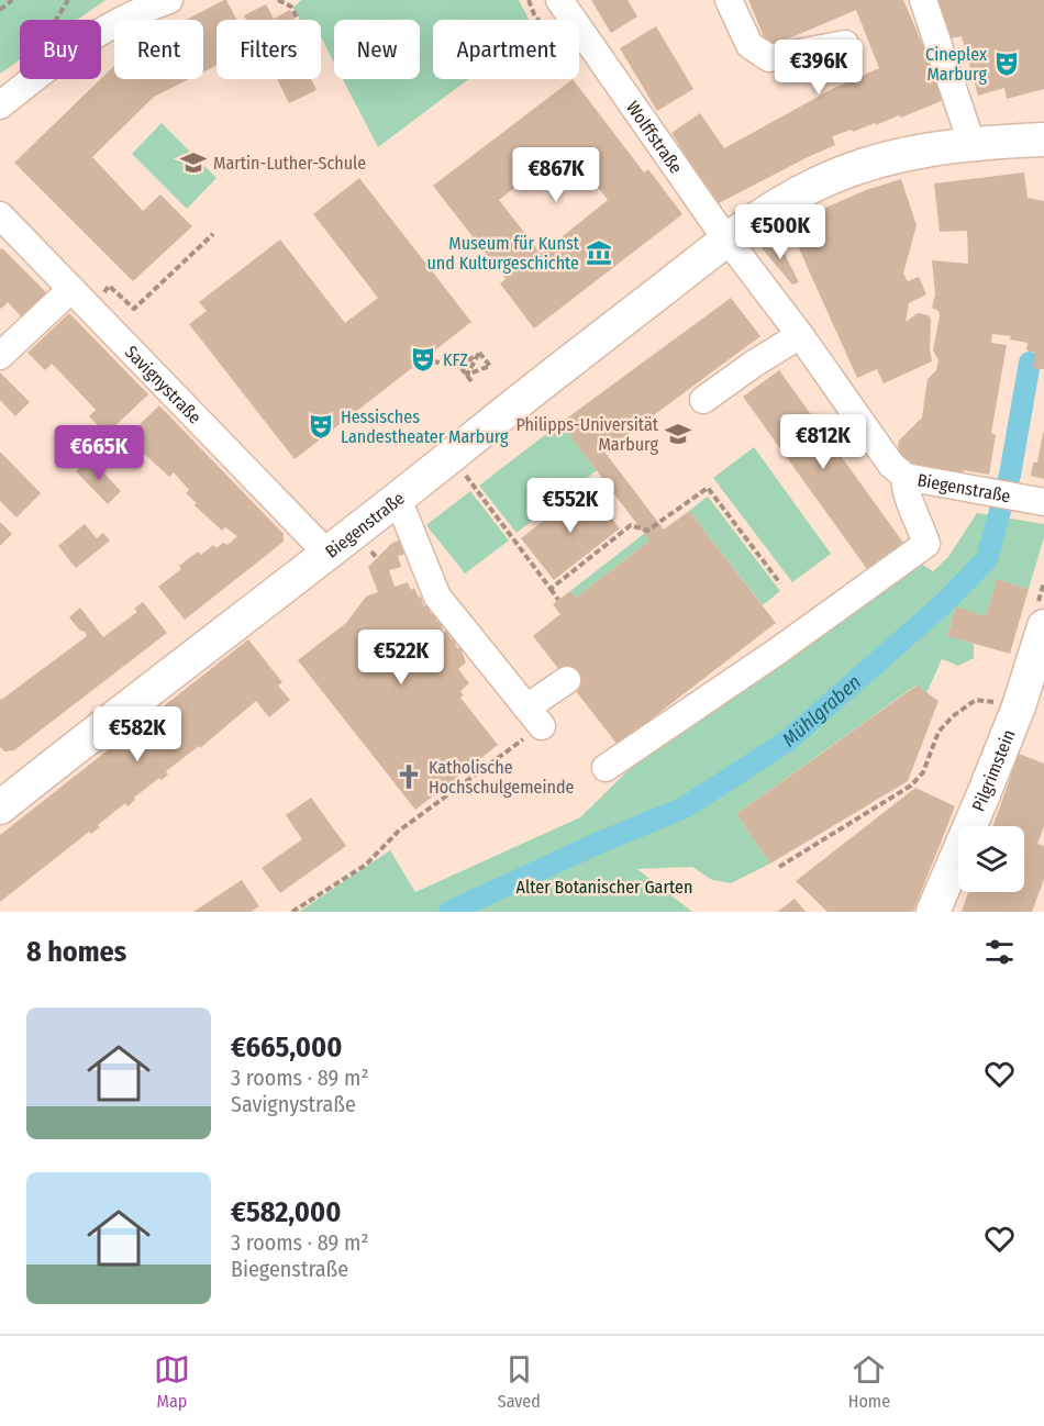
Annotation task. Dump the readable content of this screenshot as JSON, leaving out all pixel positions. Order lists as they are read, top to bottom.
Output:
{
  "streets": {
    "main road": ["Biegenstraße", "Pilgrimstein"],
    "street": ["Wolffstraße", "Savignystraße"]
  },
  "crossings": [
    ["Wolffstraße", "Biegenstraße"],
    ["Savignystraße", "Biegenstraße"]
  ],
  "water": ["Mühlgraben"],
  "parks": ["Alter Botanischer Garten"],
  "places": {
    "theatre": ["Cineplex Marburg", "KFZ", "Hessisches Landestheater Marburg"],
    "school or university": ["Martin-Luther-Schule", "Philipps-Universität Marburg"],
    "museum": ["Museum für Kunst und Kulturgeschichte"],
    "church": ["Katholische Hochschulgemeinde"]
  },
  "page": {
    "chip": [
      "Buy",
      "Rent",
      "Filters",
      "New",
      "Apartment"
    ],
    "price": [
      "€396K",
      "€867K",
      "€500K",
      "€812K",
      "€665K",
      "€552K",
      "€522K",
      "€582K"
    ],
    "heading": "8 homes",
    "list": [
      {
        "name": "€665,000",
        "note": "3 rooms · 89 m² · Savignystraße"
      },
      {
        "name": "€582,000",
        "note": "3 rooms · 89 m² · Biegenstraße"
      }
    ],
    "tabs": ["Map", "Saved", "Home"]
  }
}
